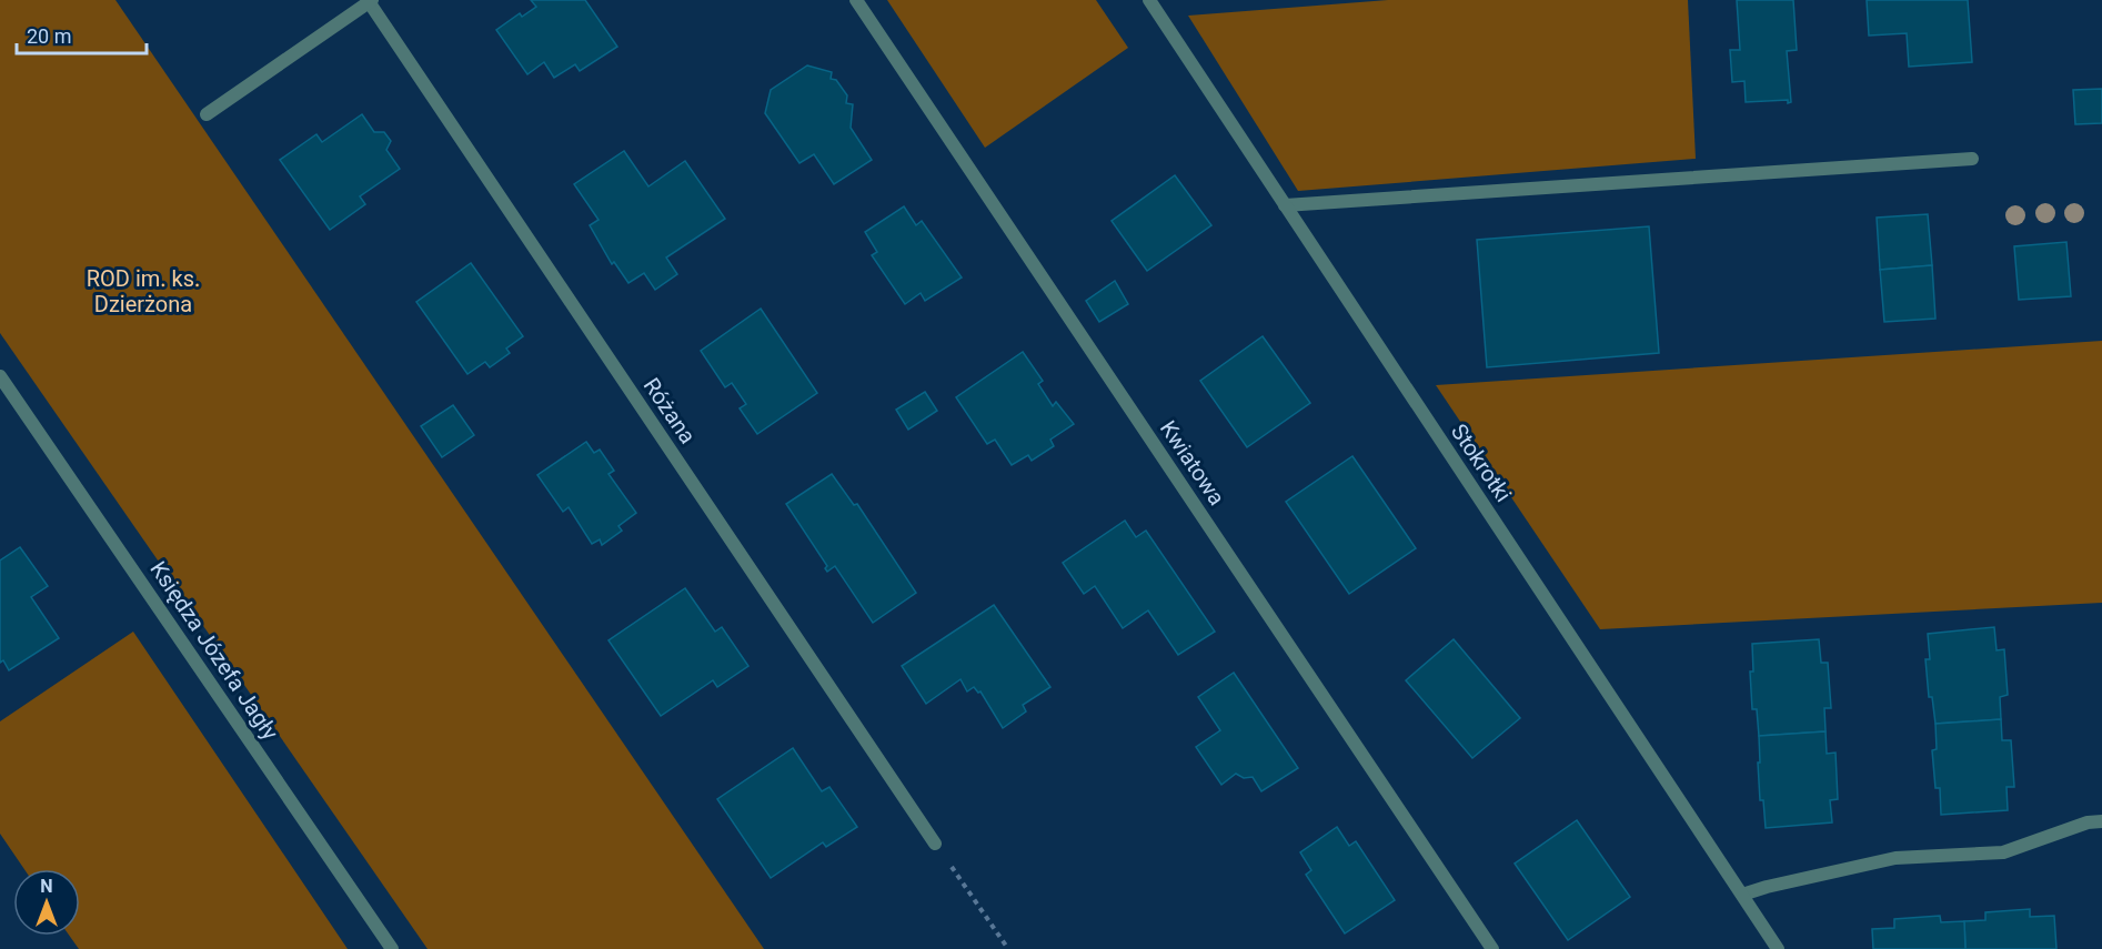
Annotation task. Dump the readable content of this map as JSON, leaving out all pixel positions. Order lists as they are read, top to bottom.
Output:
{
  "streets": {
    "street": [
      "Różana",
      "Kwiatowa",
      "Stokrotki",
      "Księdza Józefa Jagły"
    ]
  },
  "parks": ["ROD im. ks. Dzierżona"],
  "scale_bar": "20 m",
  "north": "top"
}
